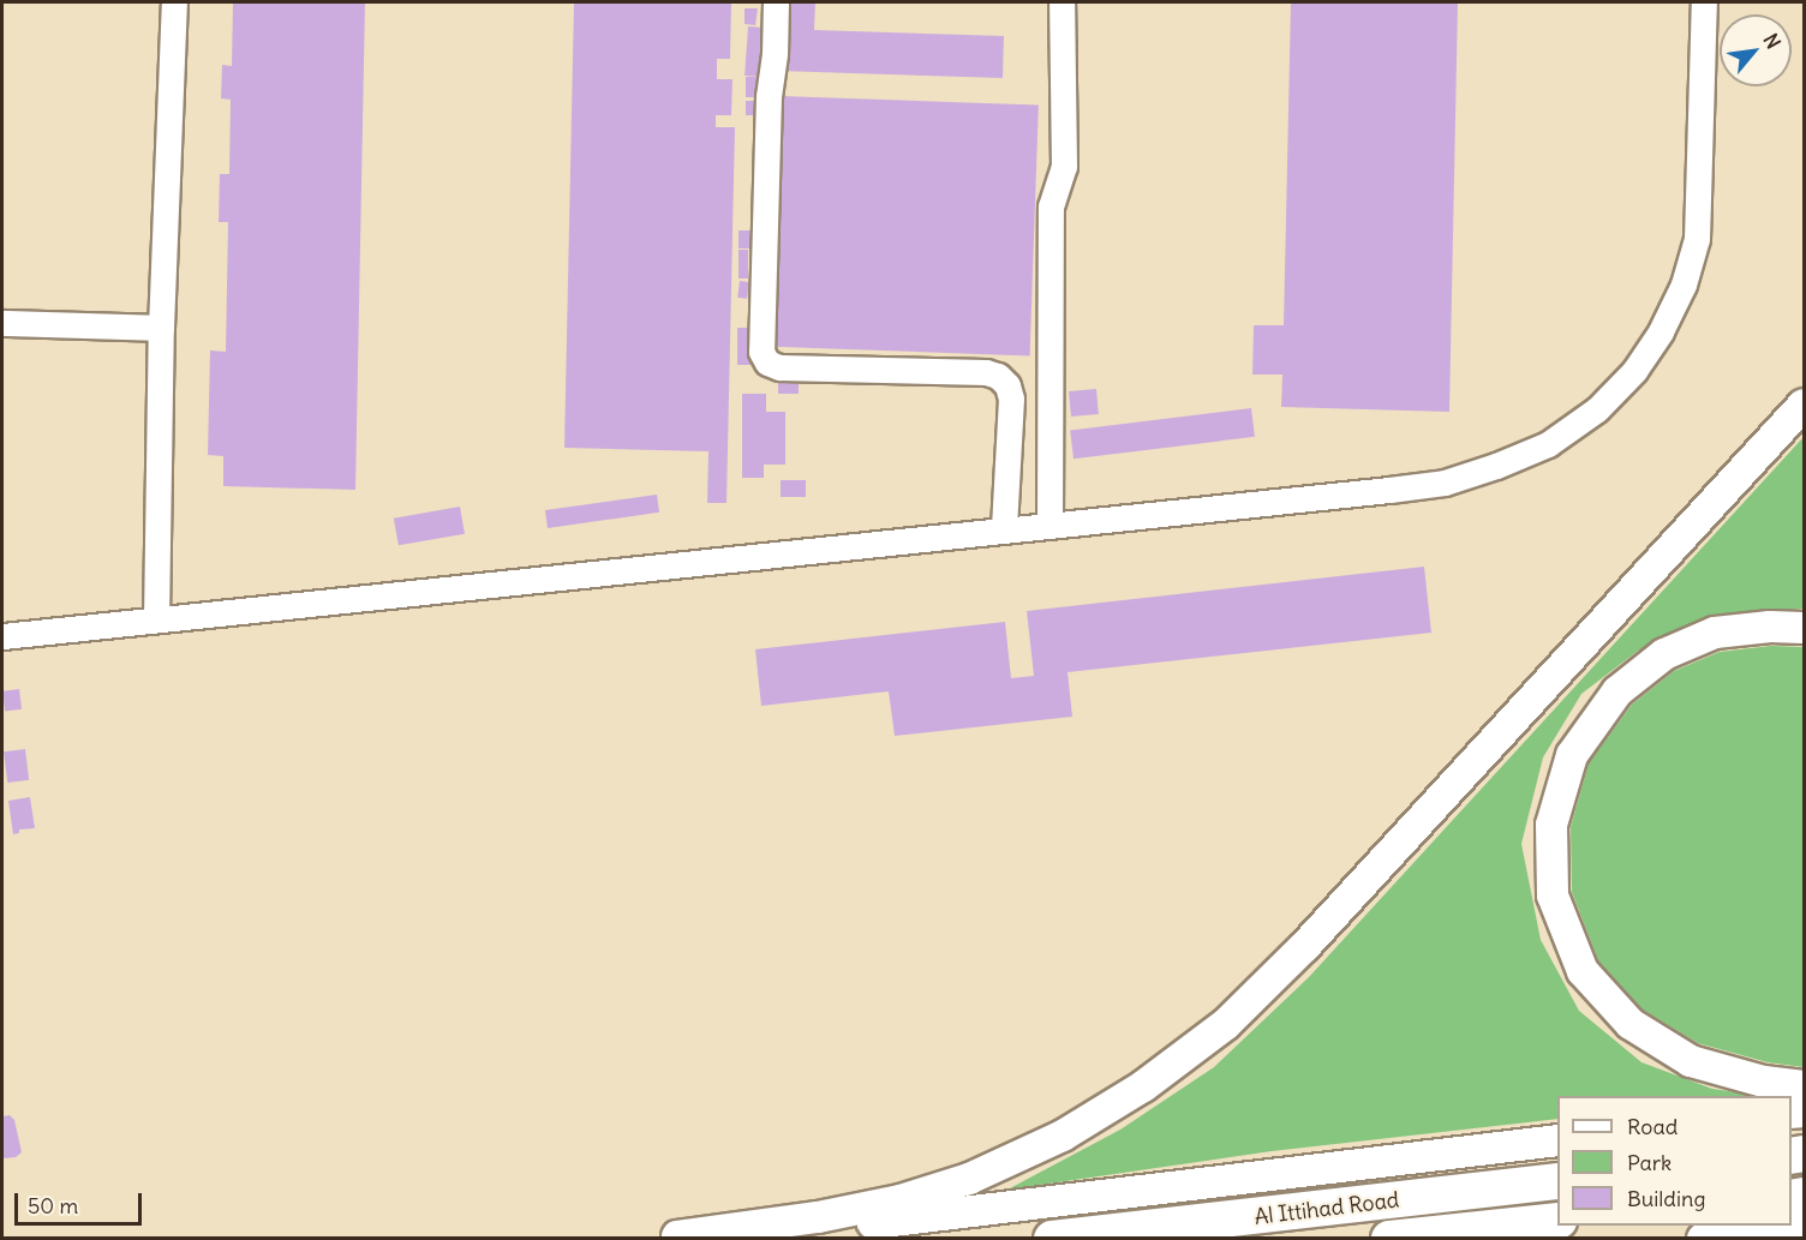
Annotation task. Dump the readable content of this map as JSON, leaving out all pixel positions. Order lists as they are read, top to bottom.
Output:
{
  "streets": {
    "highway": ["Al Ittihad Road"]
  },
  "legend": ["Road", "Park", "Building"],
  "scale_bar": "50 m",
  "north": "top right"
}
